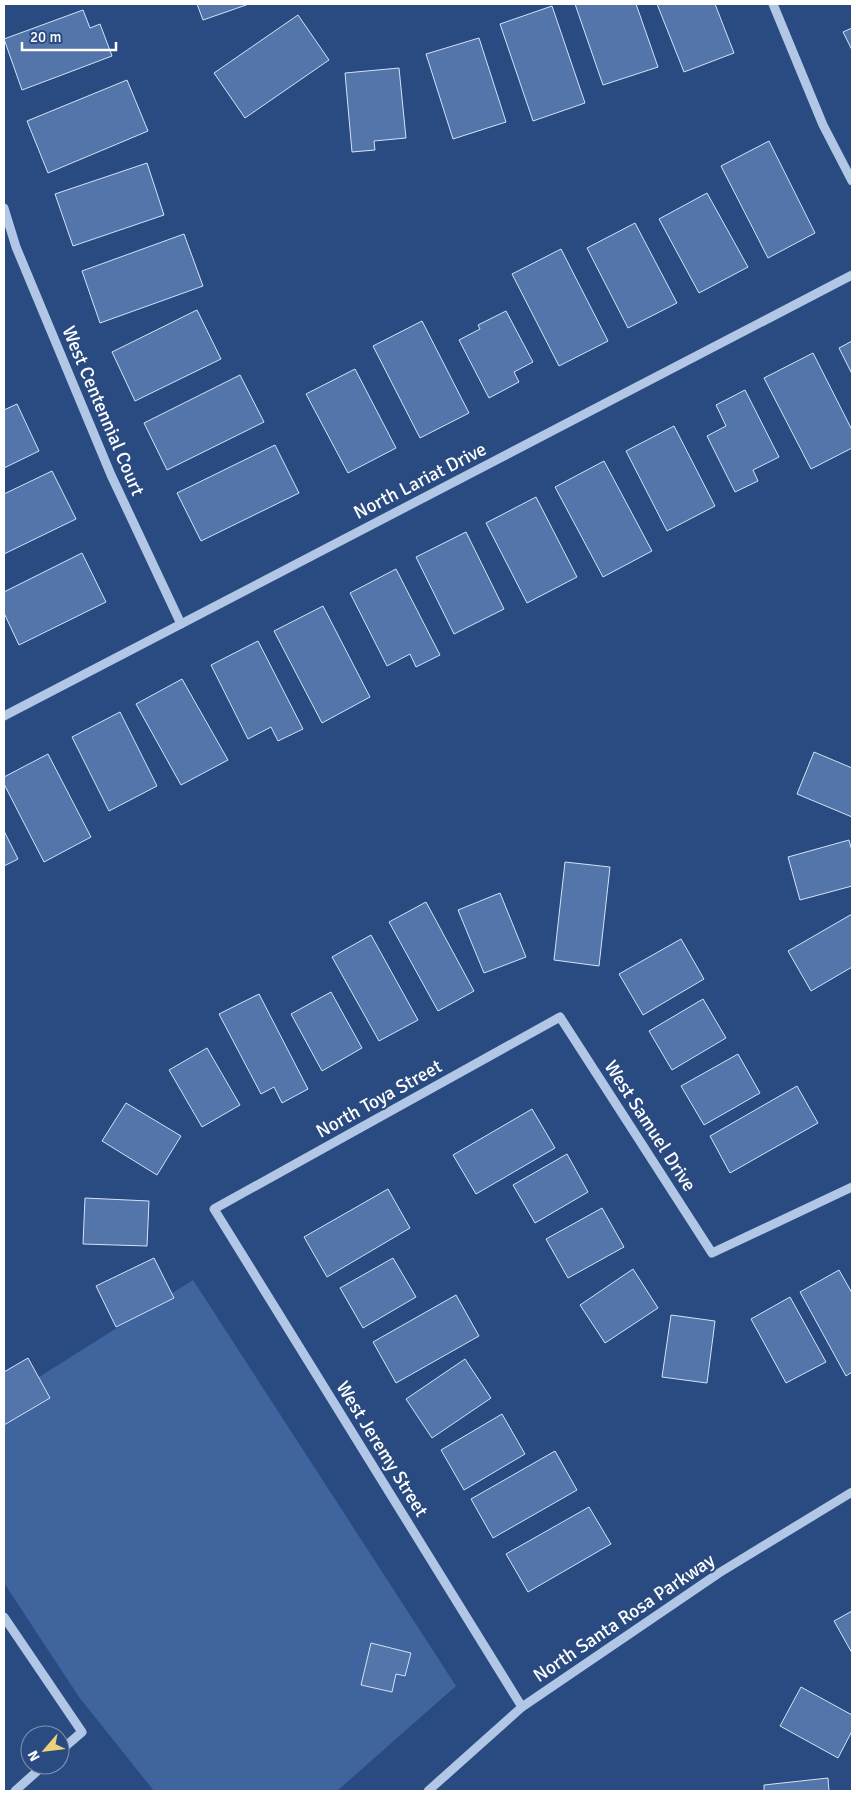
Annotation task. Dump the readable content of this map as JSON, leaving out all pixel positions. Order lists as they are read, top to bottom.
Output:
{
  "streets": {
    "street": [
      "West Centennial Court",
      "North Lariat Drive",
      "North Toya Street",
      "West Samuel Drive",
      "West Jeremy Street",
      "North Santa Rosa Parkway"
    ]
  },
  "crossings": [
    ["West Centennial Court", "North Lariat Drive"],
    ["North Toya Street", "West Samuel Drive"],
    ["North Toya Street", "West Jeremy Street"],
    ["West Jeremy Street", "North Santa Rosa Parkway"]
  ],
  "scale_bar": "20 m",
  "north": "bottom left"
}
